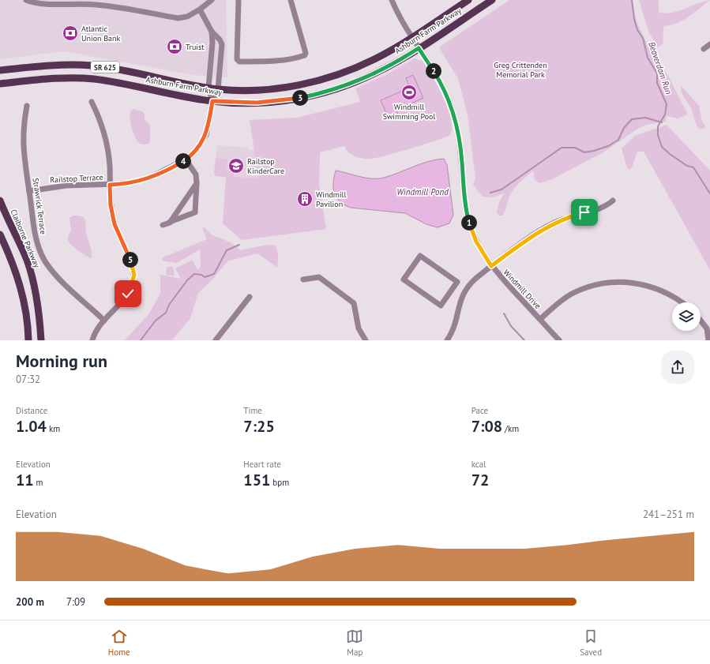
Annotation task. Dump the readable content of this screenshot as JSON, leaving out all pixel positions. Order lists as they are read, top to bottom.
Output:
{
  "streets": {
    "main road": ["Ashburn Farm Parkway", "SR 625", "Claiborne Parkway"],
    "street": ["Railstop Terrace", "Strawrick Terrace", "Windmill Drive"]
  },
  "crossings": [
    ["Ashburn Farm Parkway", "Railstop Terrace"],
    ["Ashburn Farm Parkway", "Windmill Drive"],
    ["Railstop Terrace", "Strawrick Terrace"]
  ],
  "water": ["Beaverdam Run", "Windmill Pond"],
  "parks": ["Greg Crittenden Memorial Park"],
  "places": {
    "bank": ["Atlantic Union Bank", "Truist"],
    "sports": ["Windmill Swimming Pool"],
    "school or university": ["Railstop KinderCare"],
    "building": ["Windmill Pavilion"]
  },
  "page": {
    "pins": [
      "2",
      "3",
      "4",
      "1",
      "5"
    ],
    "heading": ["Morning run", "07:32"],
    "stats": [
      ["Distance", "1.04 km"],
      ["Time", "7:25"],
      ["Pace", "7:08 /km"],
      ["Elevation", "11 m"],
      ["Heart rate", "151 bpm"],
      ["kcal", "72"]
    ],
    "chart": ["Elevation", "241–251 m"],
    "list": [
      {
        "name": "200 m",
        "note": "7:09"
      }
    ],
    "tabs": ["Home", "Map", "Saved"]
  }
}
